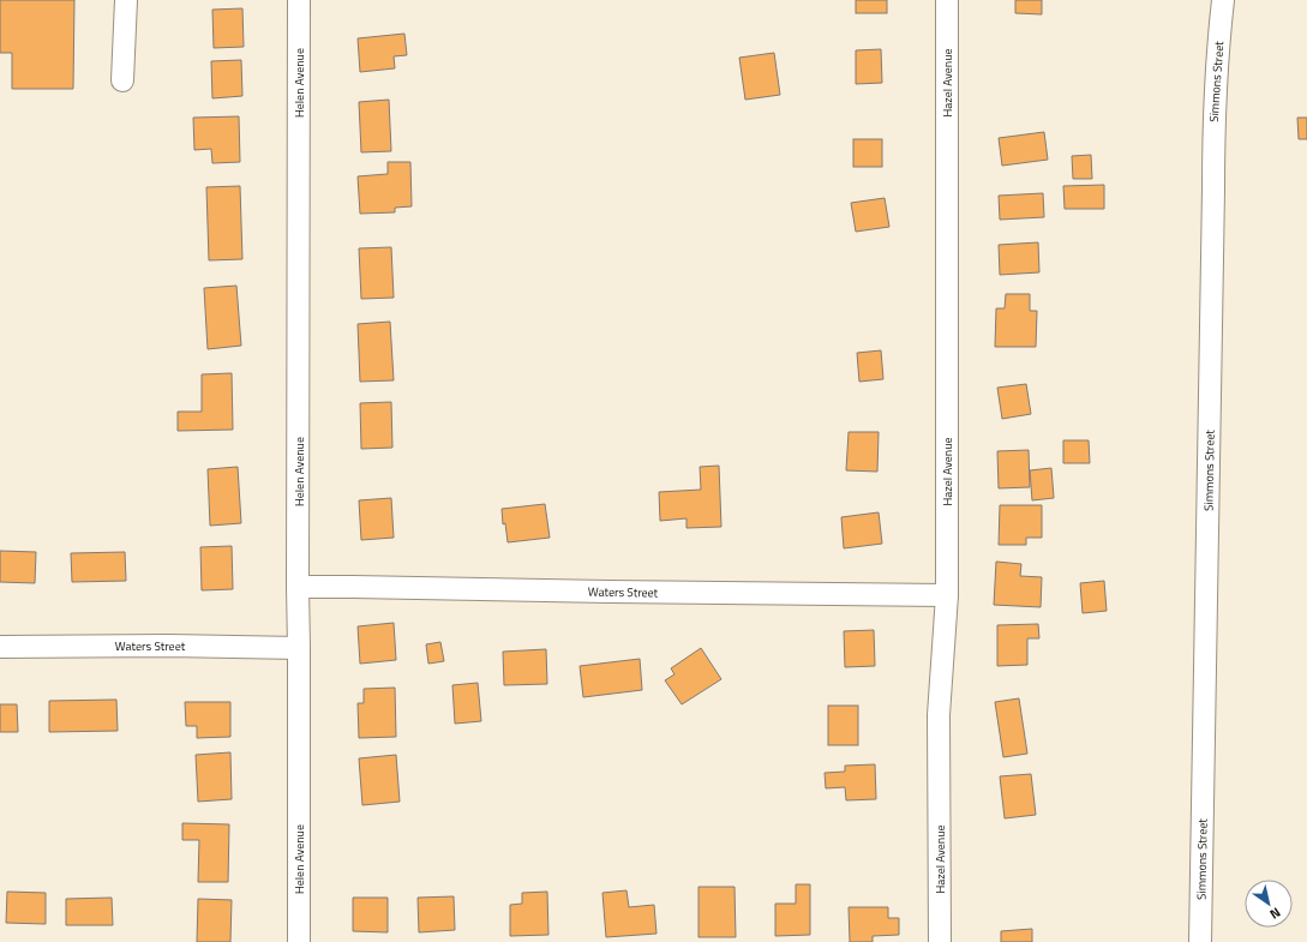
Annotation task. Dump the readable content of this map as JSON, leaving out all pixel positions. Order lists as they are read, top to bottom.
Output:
{
  "streets": {
    "street": [
      "Simmons Street",
      "Helen Avenue",
      "Hazel Avenue",
      "Waters Street"
    ]
  },
  "crossings": [
    ["Helen Avenue", "Waters Street"],
    ["Hazel Avenue", "Waters Street"]
  ],
  "north": "bottom right"
}
